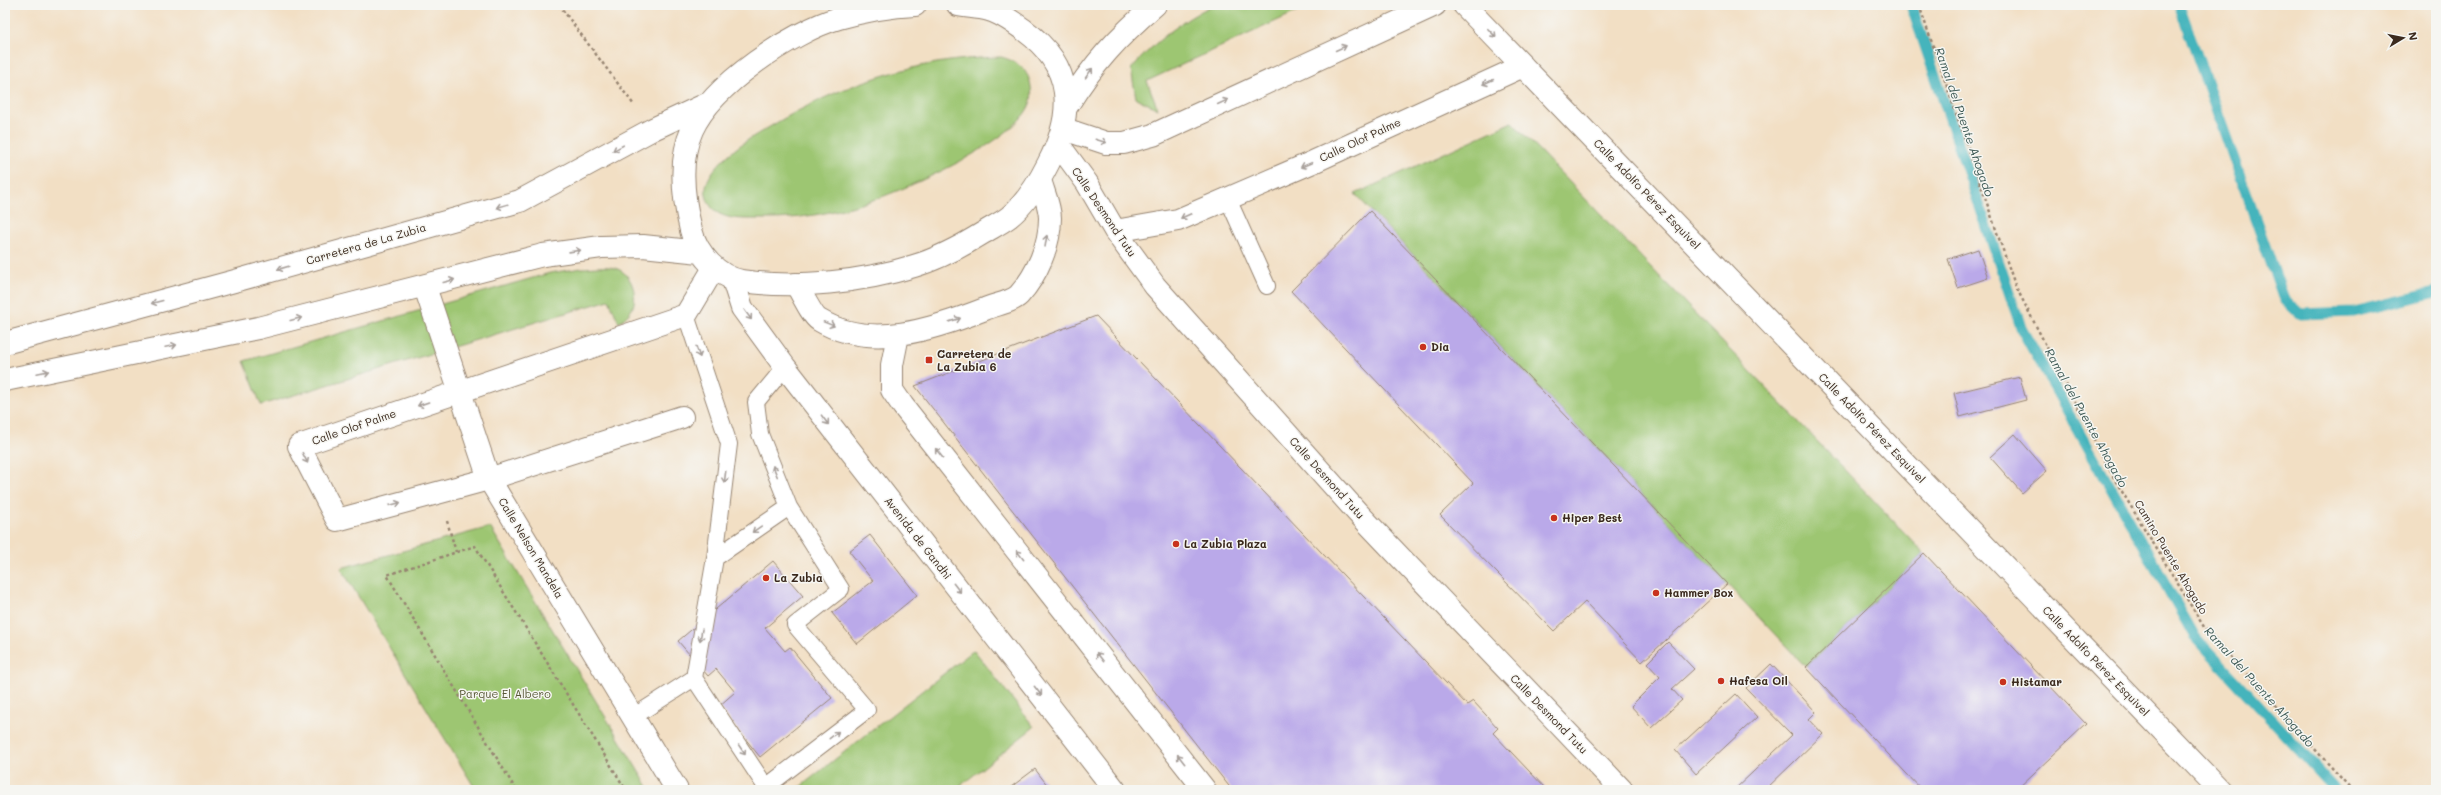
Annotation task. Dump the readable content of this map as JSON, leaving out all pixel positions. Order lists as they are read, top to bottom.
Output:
{
  "streets": {
    "street": [
      "Calle Olof Palme",
      "Calle Adolfo Pérez Esquivel",
      "Calle Desmond Tutu",
      "Carretera de La Zubia",
      "Avenida de Gandhi",
      "Calle Nelson Mandela"
    ],
    "path": ["Camino Puente Ahogado"]
  },
  "crossings": [
    ["Calle Olof Palme", "Calle Adolfo Pérez Esquivel"],
    ["Calle Olof Palme", "Calle Desmond Tutu"],
    ["Calle Olof Palme", "Calle Nelson Mandela"]
  ],
  "water": ["Ramal del Puente Ahogado"],
  "parks": ["Parque El Albero"],
  "places": {
    "other": [
      "Dia",
      "Hiper Best",
      "La Zubia Plaza",
      "La Zubia",
      "Hammer Box",
      "Hafesa Oil",
      "Histamar"
    ],
    "transit": ["Carretera de La Zubia 6"]
  },
  "north": "right"
}
